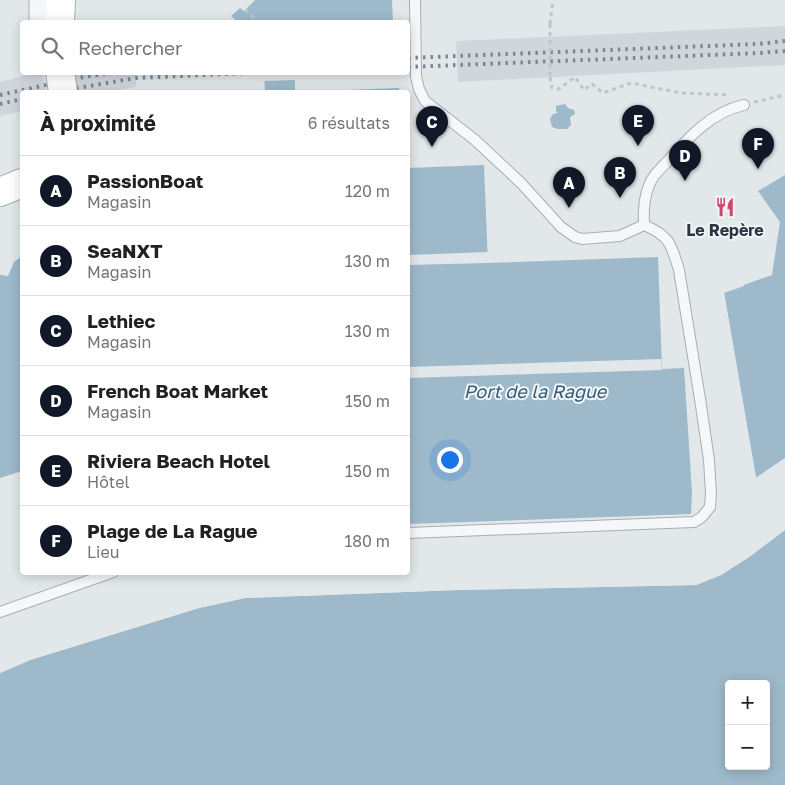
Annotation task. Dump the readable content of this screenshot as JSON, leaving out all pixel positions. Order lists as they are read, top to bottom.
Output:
{
  "water": ["Port de la Rague"],
  "places": {
    "restaurant": ["Le Repère"]
  },
  "page": {
    "search": "Rechercher",
    "heading": ["À proximité", "6 résultats"],
    "pins": [
      "E",
      "C",
      "F",
      "D",
      "B",
      "A"
    ],
    "list": [
      {
        "mark": "A",
        "name": "PassionBoat",
        "note": "Magasin",
        "value": "120 m"
      },
      {
        "mark": "B",
        "name": "SeaNXT",
        "note": "Magasin",
        "value": "130 m"
      },
      {
        "mark": "C",
        "name": "Lethiec",
        "note": "Magasin",
        "value": "130 m"
      },
      {
        "mark": "D",
        "name": "French Boat Market",
        "note": "Magasin",
        "value": "150 m"
      },
      {
        "mark": "E",
        "name": "Riviera Beach Hotel",
        "note": "Hôtel",
        "value": "150 m"
      },
      {
        "mark": "F",
        "name": "Plage de La Rague",
        "note": "Lieu",
        "value": "180 m"
      }
    ],
    "map_buttons": ["+", "−"]
  }
}
